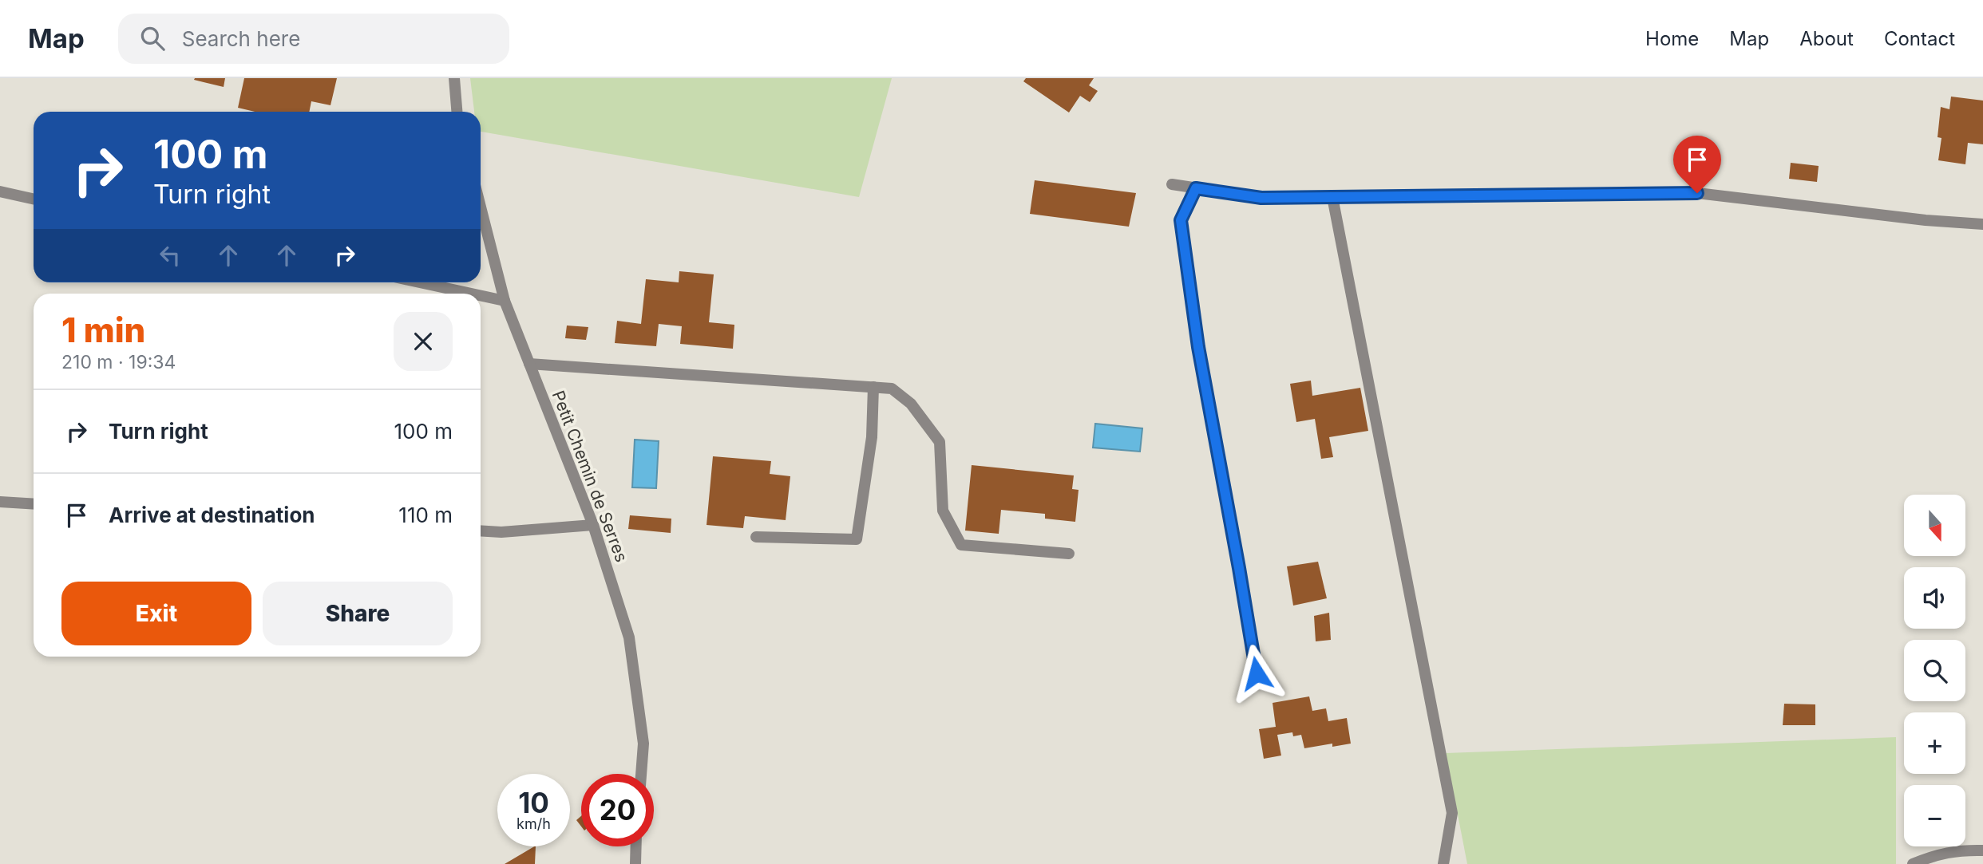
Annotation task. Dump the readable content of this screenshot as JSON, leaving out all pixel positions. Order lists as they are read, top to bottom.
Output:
{
  "streets": {
    "street": ["Petit Chemin de Serres"]
  },
  "north": "bottom",
  "page": {
    "header": "Map",
    "search": "Search here",
    "nav": [
      "Home",
      "Map",
      "About",
      "Contact"
    ],
    "turn": ["100 m", "Turn right"],
    "heading": ["1 min", "210 m · 19:34"],
    "list": [
      {
        "name": "Turn right",
        "value": "100 m"
      },
      {
        "name": "Arrive at destination",
        "value": "110 m"
      }
    ],
    "map_buttons": ["+", "−"],
    "buttons": ["Exit", "Share"],
    "speed": "10 km/h",
    "limit": "20"
  }
}
